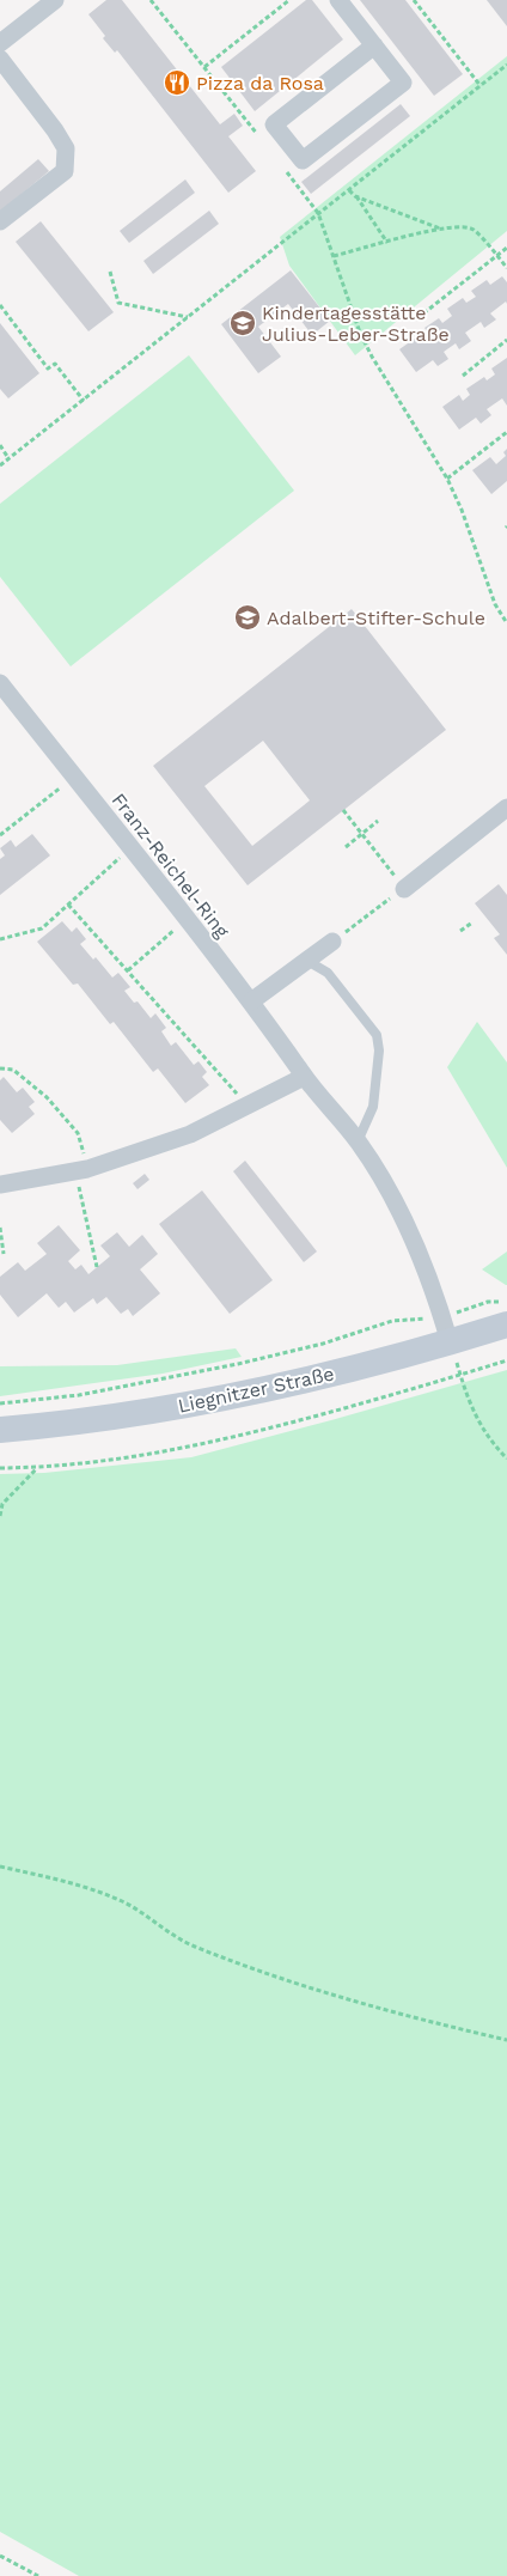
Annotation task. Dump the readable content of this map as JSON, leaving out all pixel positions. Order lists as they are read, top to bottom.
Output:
{
  "streets": {
    "main road": ["Liegnitzer Straße"],
    "street": ["Franz-Reichel-Ring"]
  },
  "crossings": [
    ["Franz-Reichel-Ring", "Liegnitzer Straße"]
  ],
  "places": {
    "restaurant": ["Pizza da Rosa"],
    "school or university": ["Kindertagesstätte Julius-Leber-Straße", "Adalbert-Stifter-Schule"]
  }
}
